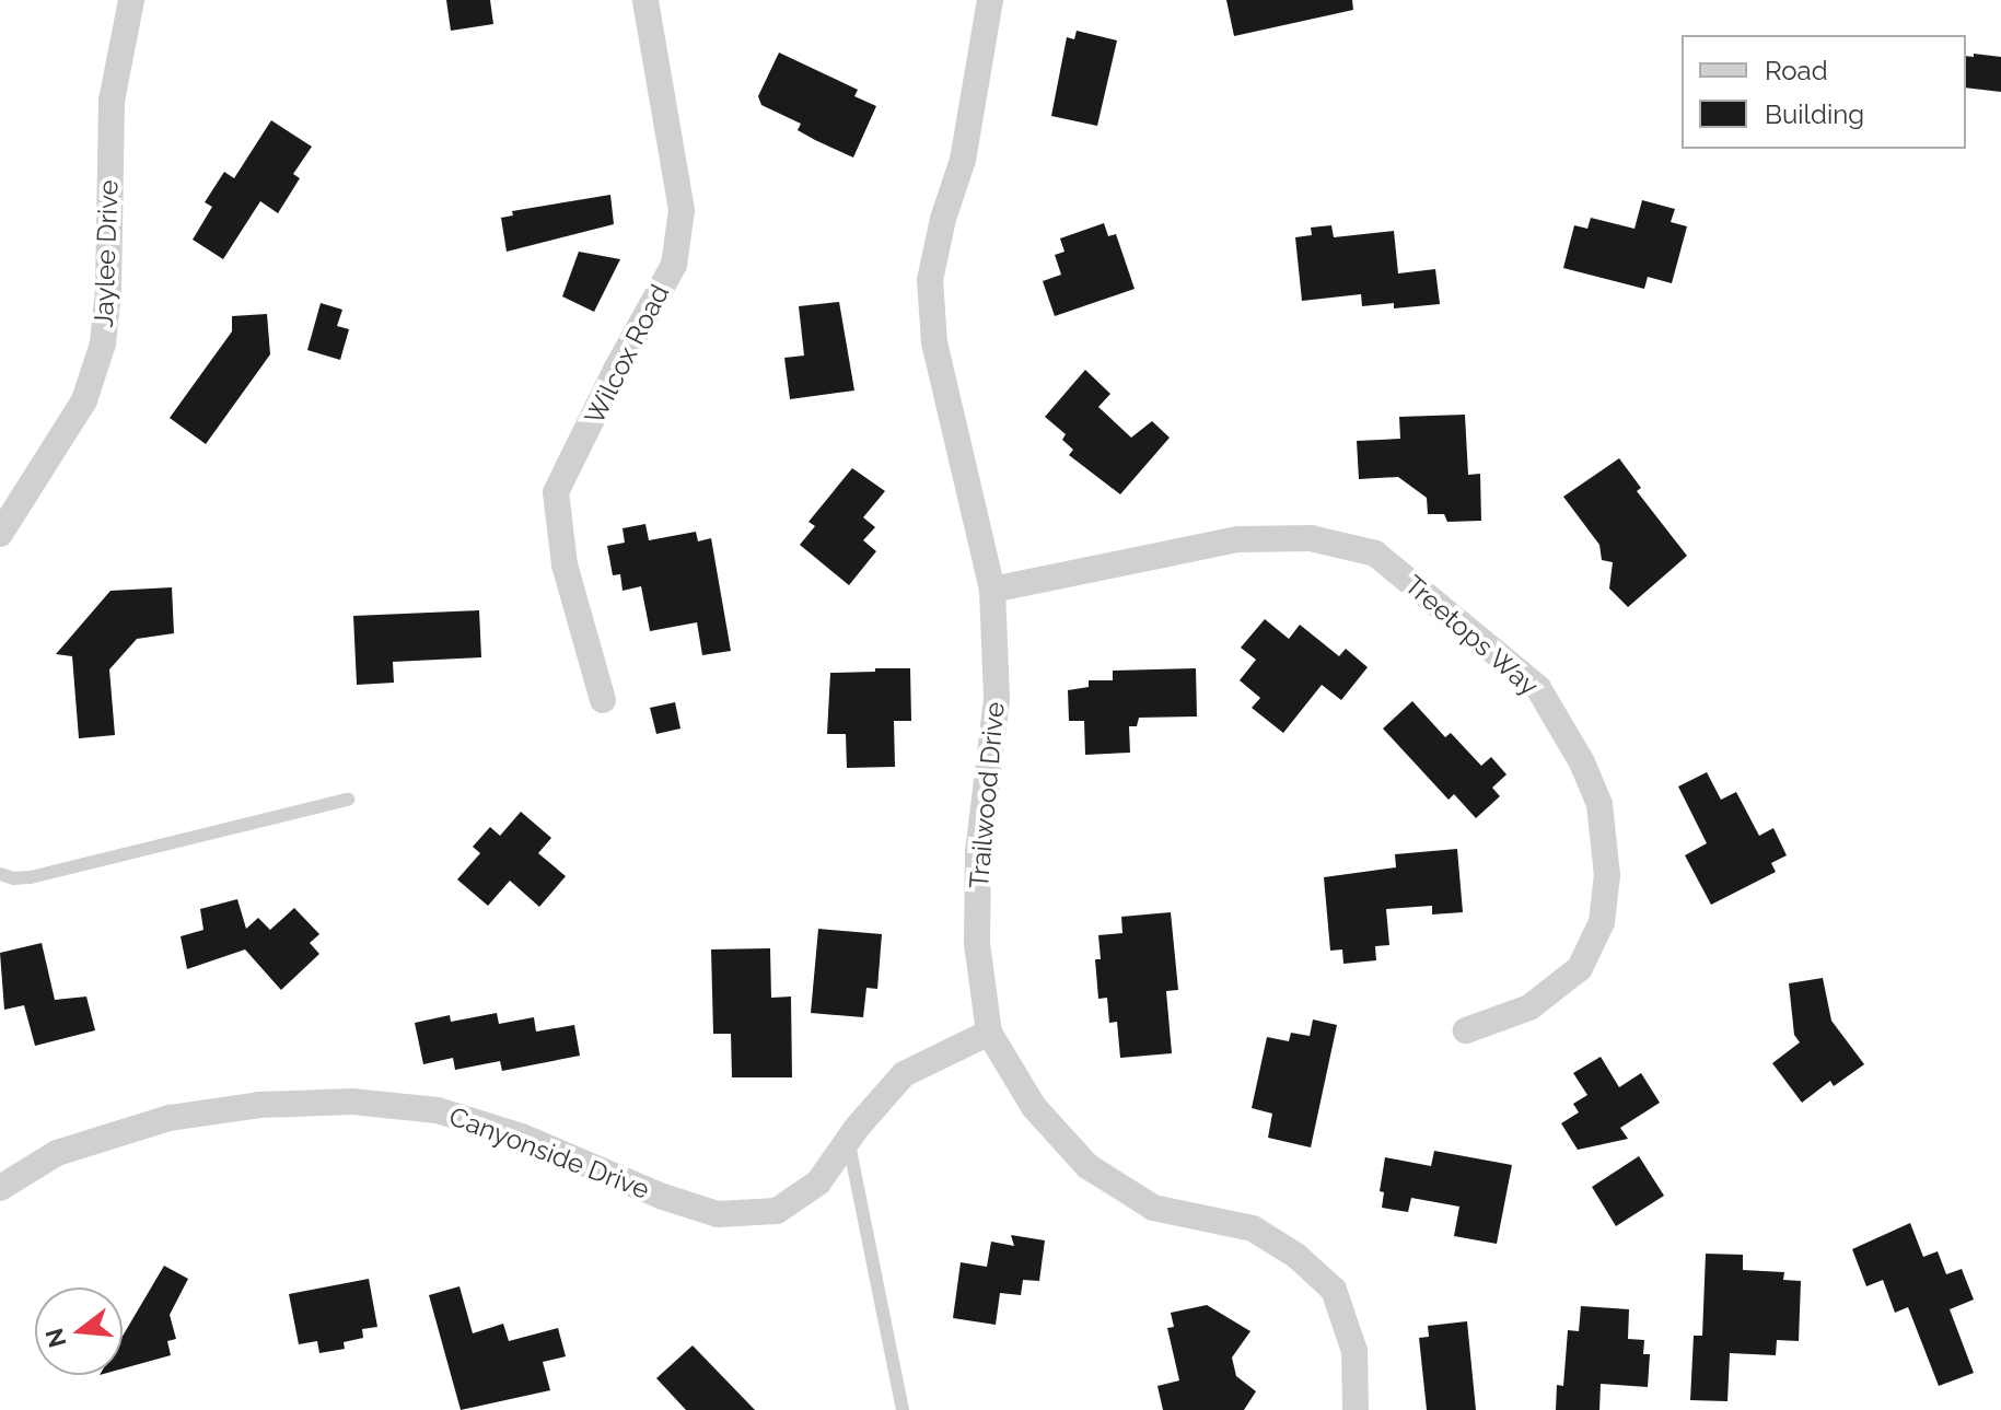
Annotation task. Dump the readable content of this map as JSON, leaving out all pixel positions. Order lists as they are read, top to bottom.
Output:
{
  "streets": {
    "street": [
      "Jaylee Drive",
      "Wilcox Road",
      "Treetops Way",
      "Trailwood Drive",
      "Canyonside Drive"
    ]
  },
  "crossings": [
    ["Treetops Way", "Trailwood Drive"],
    ["Trailwood Drive", "Canyonside Drive"]
  ],
  "legend": ["Road", "Building"],
  "north": "left"
}
